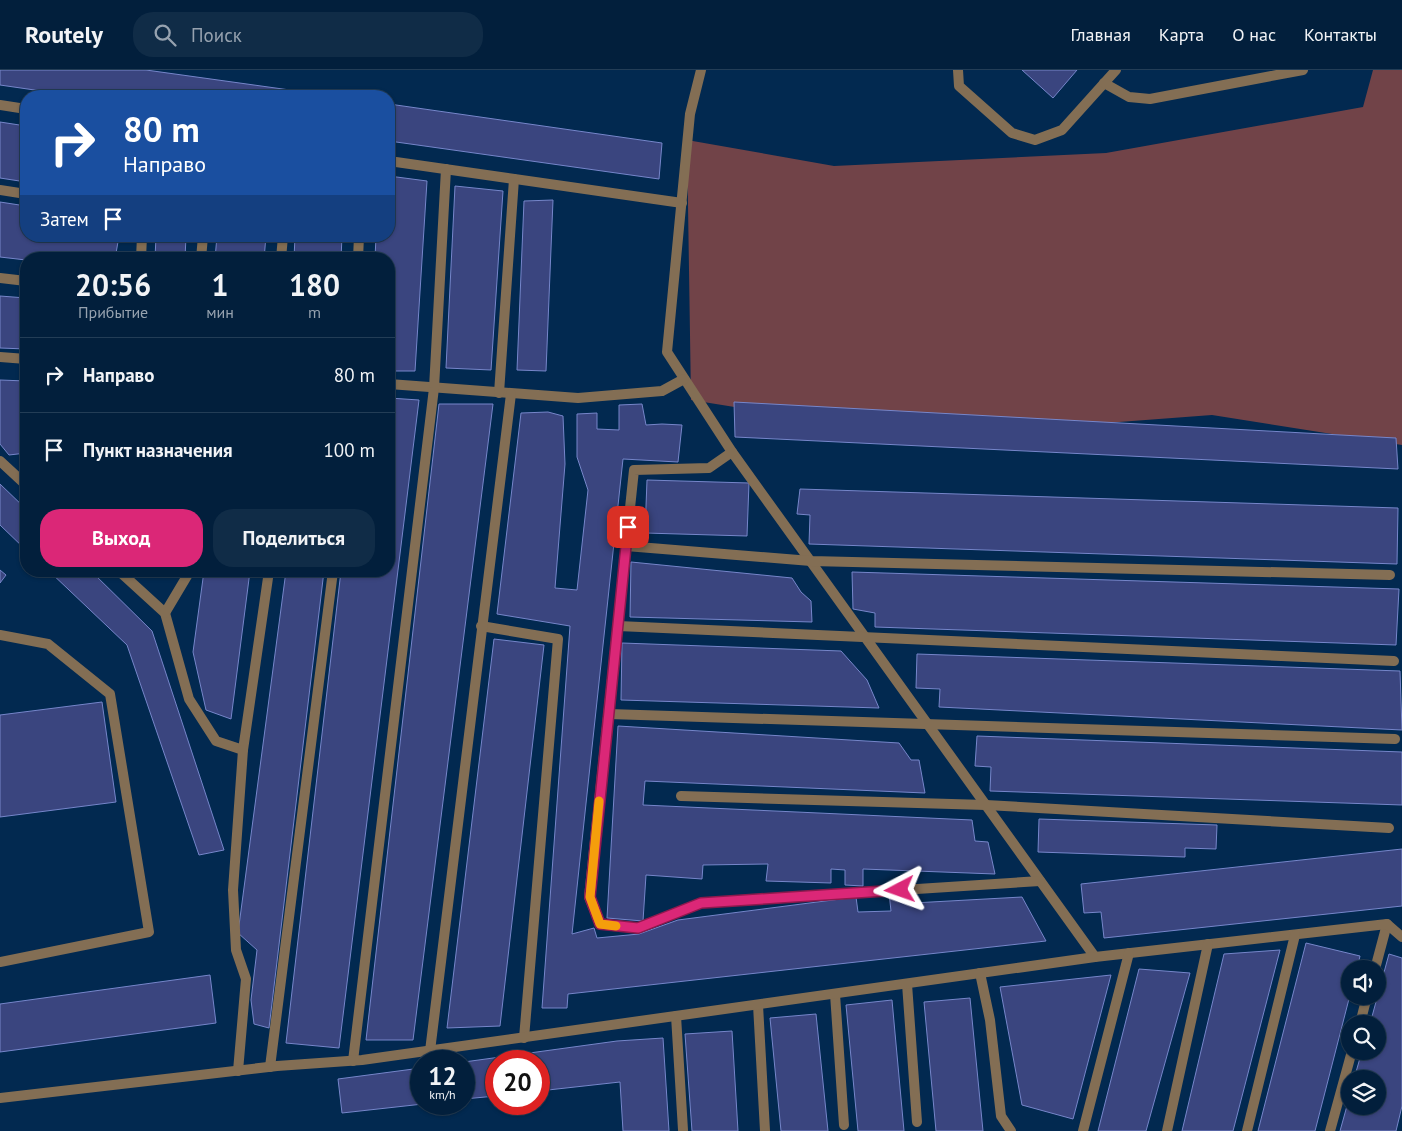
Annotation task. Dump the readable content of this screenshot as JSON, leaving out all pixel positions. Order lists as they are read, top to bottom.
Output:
{
  "page": {
    "header": "Routely",
    "search": "Поиск",
    "nav": [
      "Главная",
      "Карта",
      "О нас",
      "Контакты"
    ],
    "turn": ["80 m", "Направо"],
    "then": "Затем",
    "eta": [
      "20:56",
      "Прибытие",
      "1",
      "мин",
      "180",
      "m"
    ],
    "list": [
      {
        "name": "Направо",
        "value": "80 m"
      },
      {
        "name": "Пункт назначения",
        "value": "100 m"
      }
    ],
    "buttons": ["Выход", "Поделиться"],
    "speed": "12 km/h",
    "limit": "20"
  }
}
